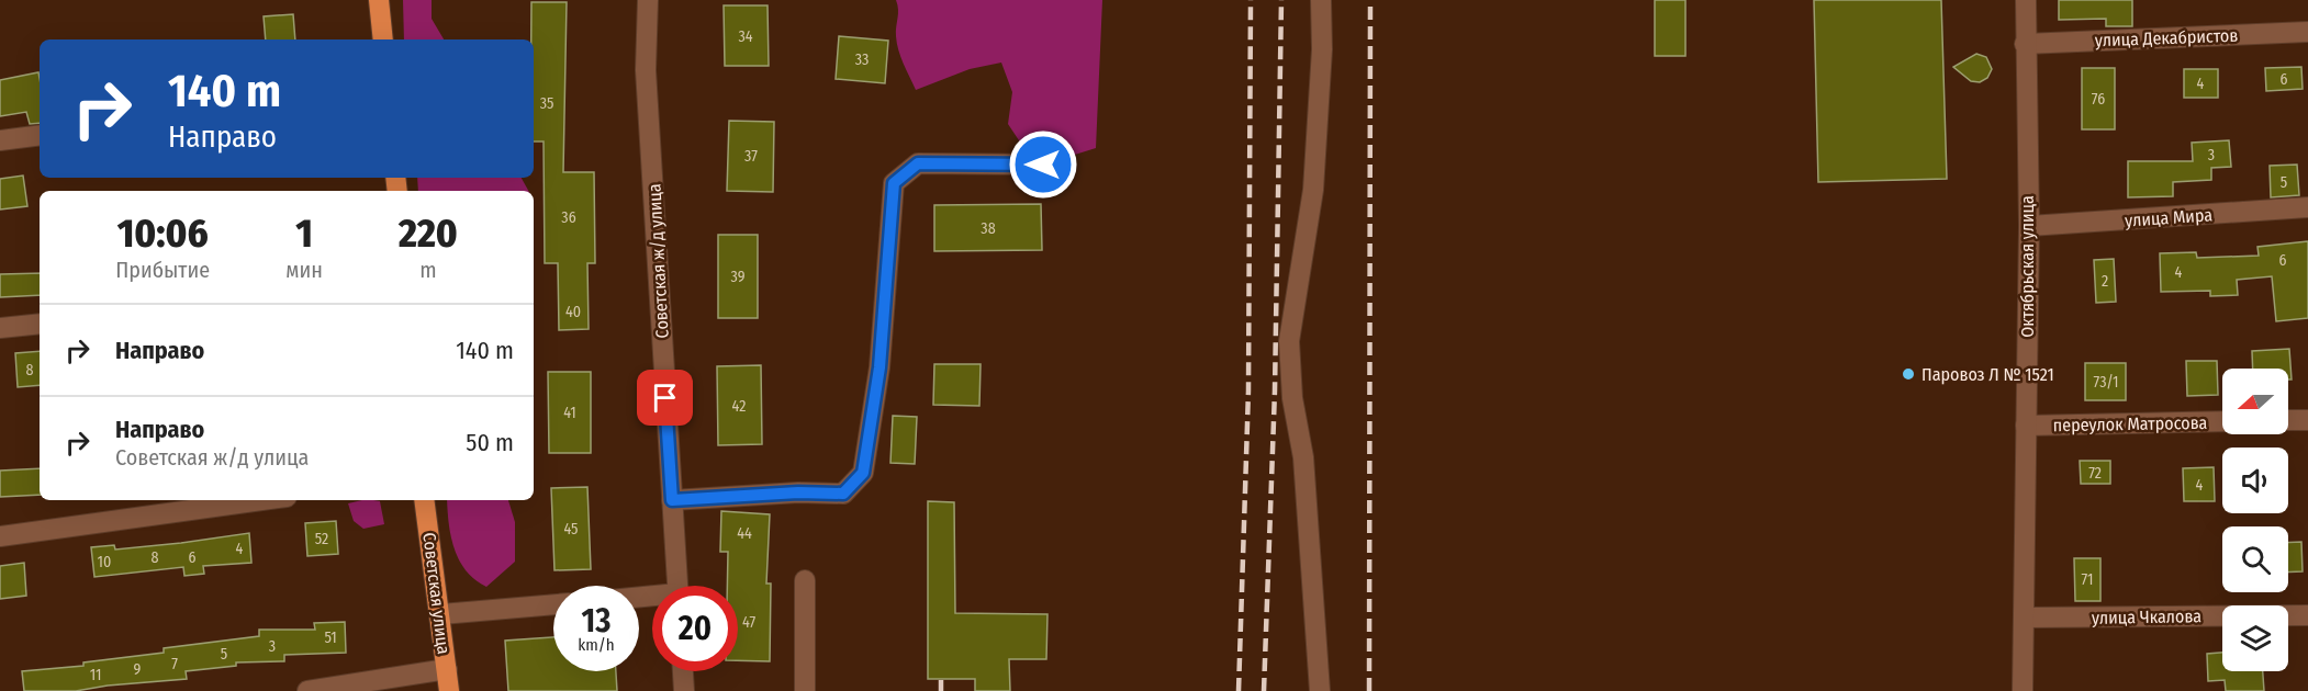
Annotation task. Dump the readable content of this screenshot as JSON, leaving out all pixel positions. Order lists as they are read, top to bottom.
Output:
{
  "streets": {
    "main road": ["Советская улица"],
    "street": [
      "улица Декабристов",
      "улица Мира",
      "Советская ж/д улица",
      "Октябрьская улица",
      "переулок Матросова",
      "улица Чкалова"
    ]
  },
  "crossings": [
    ["улица Декабристов", "Октябрьская улица"],
    ["улица Мира", "Октябрьская улица"],
    ["Октябрьская улица", "переулок Матросова"],
    ["Октябрьская улица", "улица Чкалова"]
  ],
  "places": ["Паровоз Л № 1521"],
  "house_numbers": [
    "34",
    "33",
    "6",
    "4",
    "76",
    "35",
    "3",
    "37",
    "5",
    "36",
    "38",
    "6",
    "4",
    "39",
    "2",
    "40",
    "8",
    "73/1",
    "42",
    "41",
    "72",
    "4",
    "45",
    "44",
    "52",
    "4",
    "8",
    "6",
    "10",
    "71",
    "47",
    "51",
    "3",
    "5",
    "7",
    "9",
    "11"
  ],
  "north": "left",
  "page": {
    "turn": ["140 m", "Направо"],
    "eta": [
      "10:06",
      "Прибытие",
      "1",
      "мин",
      "220",
      "m"
    ],
    "list": [
      {
        "name": "Направо",
        "value": "140 m"
      },
      {
        "name": "Направо",
        "note": "Советская ж/д улица",
        "value": "50 m"
      }
    ],
    "speed": "13 km/h",
    "limit": "20"
  }
}
